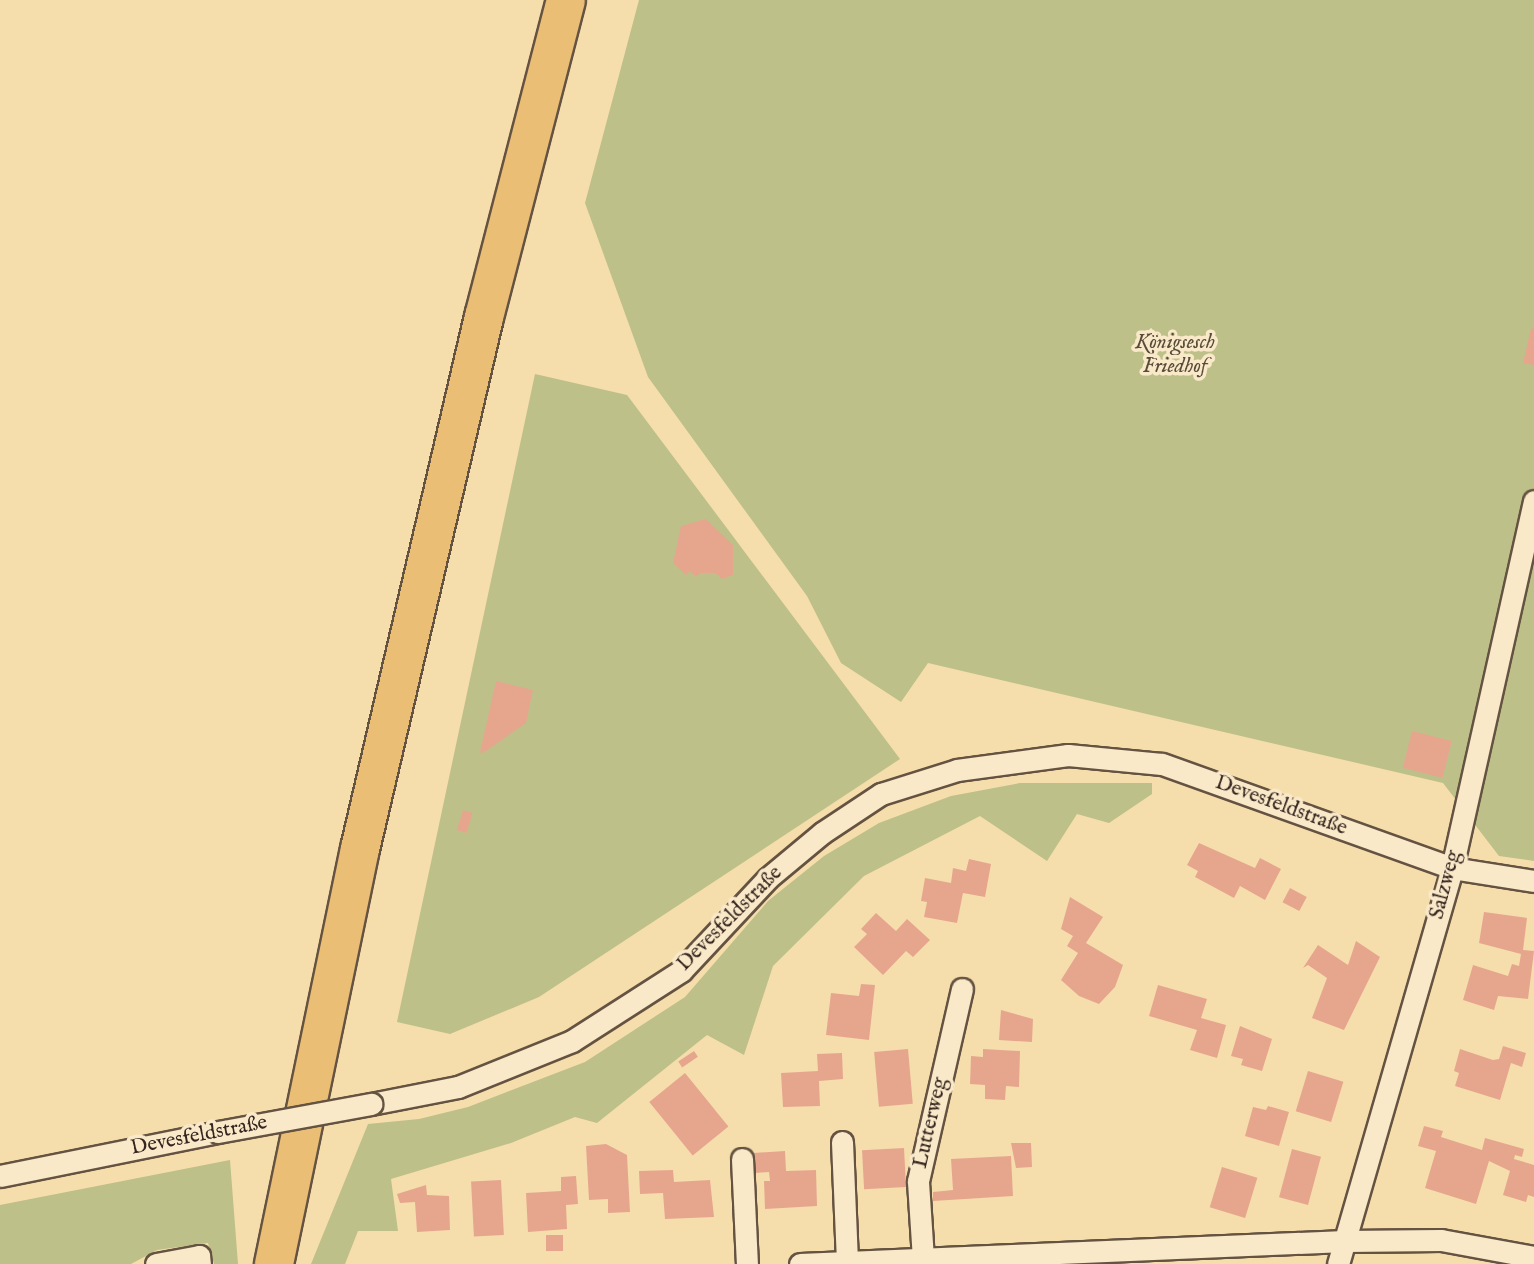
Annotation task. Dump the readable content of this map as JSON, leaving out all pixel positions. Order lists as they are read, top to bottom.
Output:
{
  "streets": {
    "street": ["Devesfeldstraße", "Salzweg", "Lutterweg"]
  },
  "crossings": [
    ["Devesfeldstraße", "Salzweg"]
  ],
  "parks": ["Königsesch Friedhof"]
}
